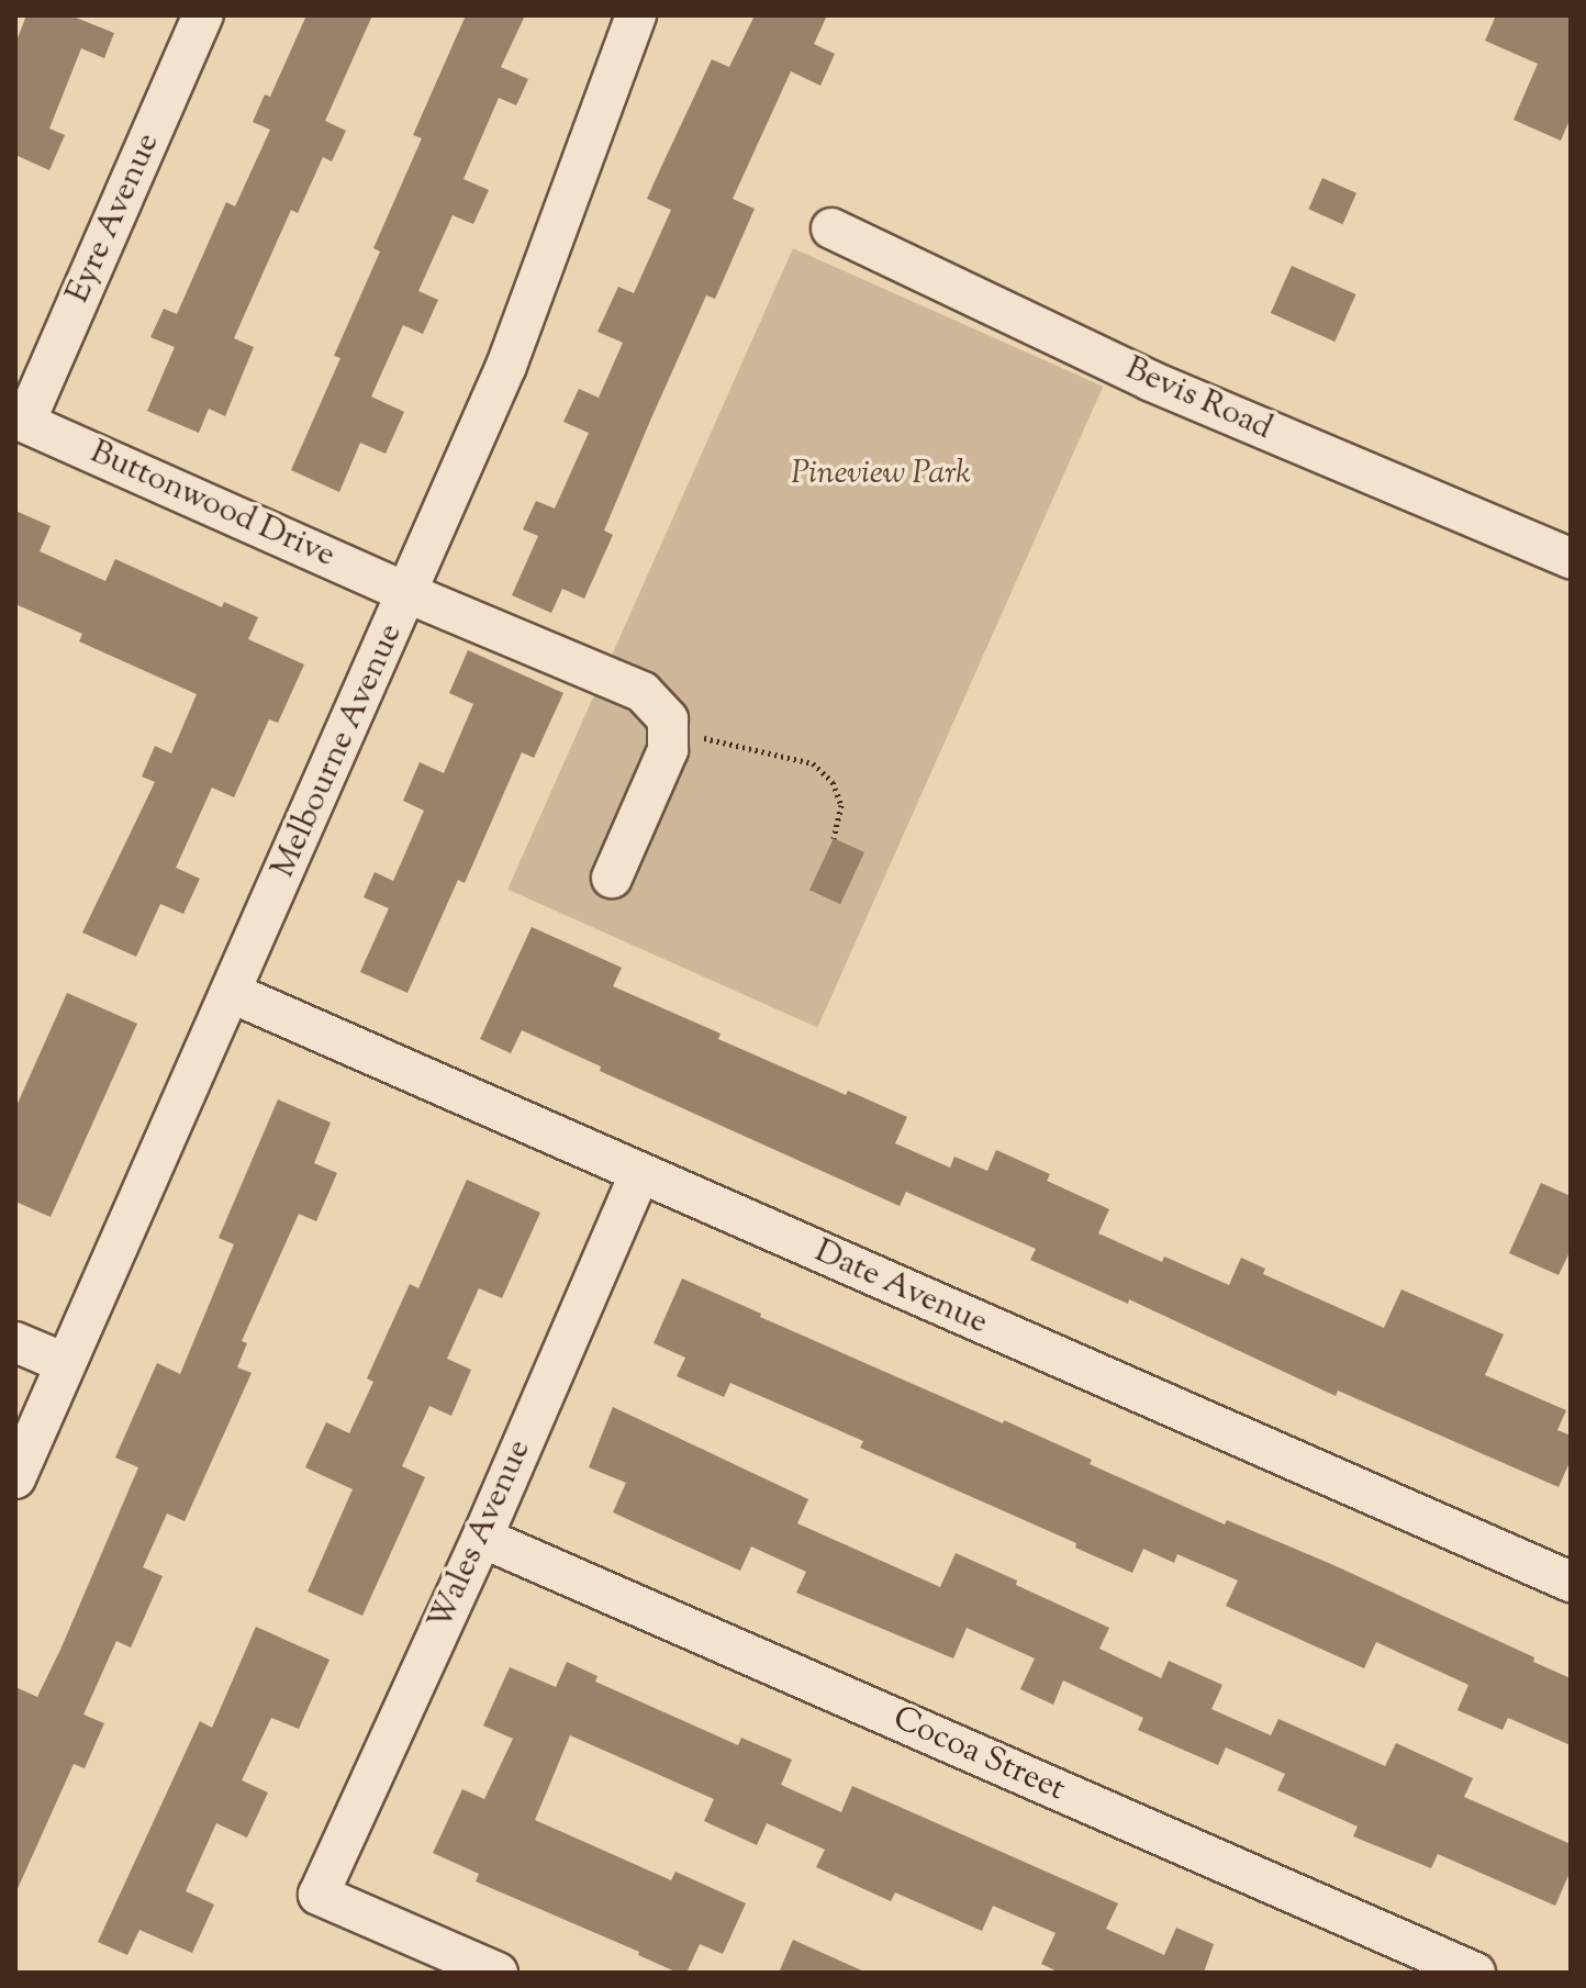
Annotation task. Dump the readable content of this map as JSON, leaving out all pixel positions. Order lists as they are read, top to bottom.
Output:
{
  "streets": {
    "street": [
      "Eyre Avenue",
      "Bevis Road",
      "Buttonwood Drive",
      "Melbourne Avenue",
      "Date Avenue",
      "Wales Avenue",
      "Cocoa Street"
    ]
  },
  "crossings": [
    ["Eyre Avenue", "Buttonwood Drive"],
    ["Buttonwood Drive", "Melbourne Avenue"],
    ["Melbourne Avenue", "Date Avenue"],
    ["Date Avenue", "Wales Avenue"],
    ["Wales Avenue", "Cocoa Street"]
  ],
  "parks": ["Pineview Park"]
}
